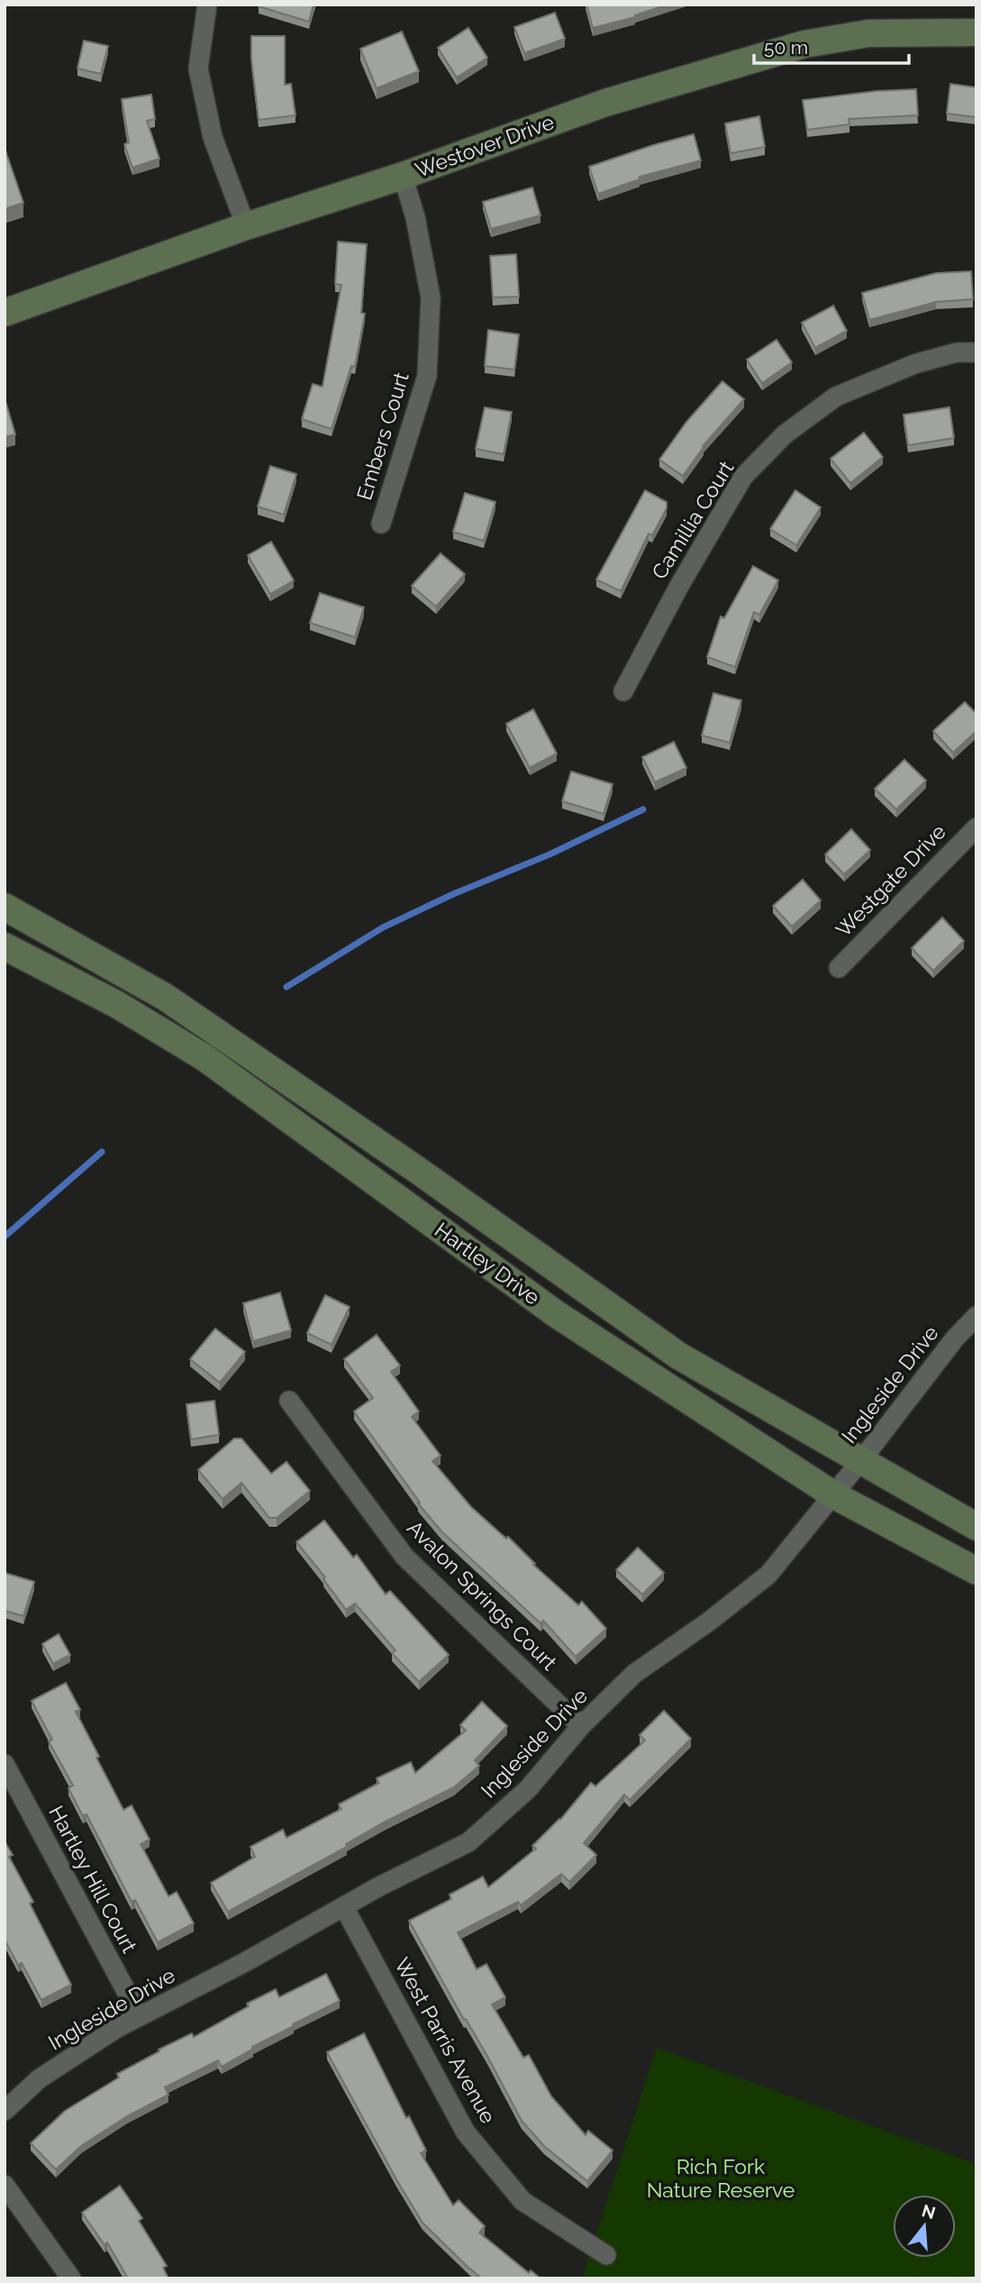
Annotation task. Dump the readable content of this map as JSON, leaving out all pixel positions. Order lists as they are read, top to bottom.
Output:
{
  "streets": {
    "street": [
      "Westover Drive",
      "Embers Court",
      "Camillia Court",
      "Westgate Drive",
      "Hartley Drive",
      "Ingleside Drive",
      "Avalon Springs Court",
      "Hartley Hill Court",
      "West Parris Avenue"
    ]
  },
  "crossings": [
    ["Westover Drive", "Embers Court"],
    ["Hartley Drive", "Ingleside Drive"],
    ["Ingleside Drive", "Avalon Springs Court"],
    ["Ingleside Drive", "Hartley Hill Court"],
    ["Ingleside Drive", "West Parris Avenue"]
  ],
  "parks": ["Rich Fork Nature Reserve"],
  "scale_bar": "50 m",
  "north": "top"
}
